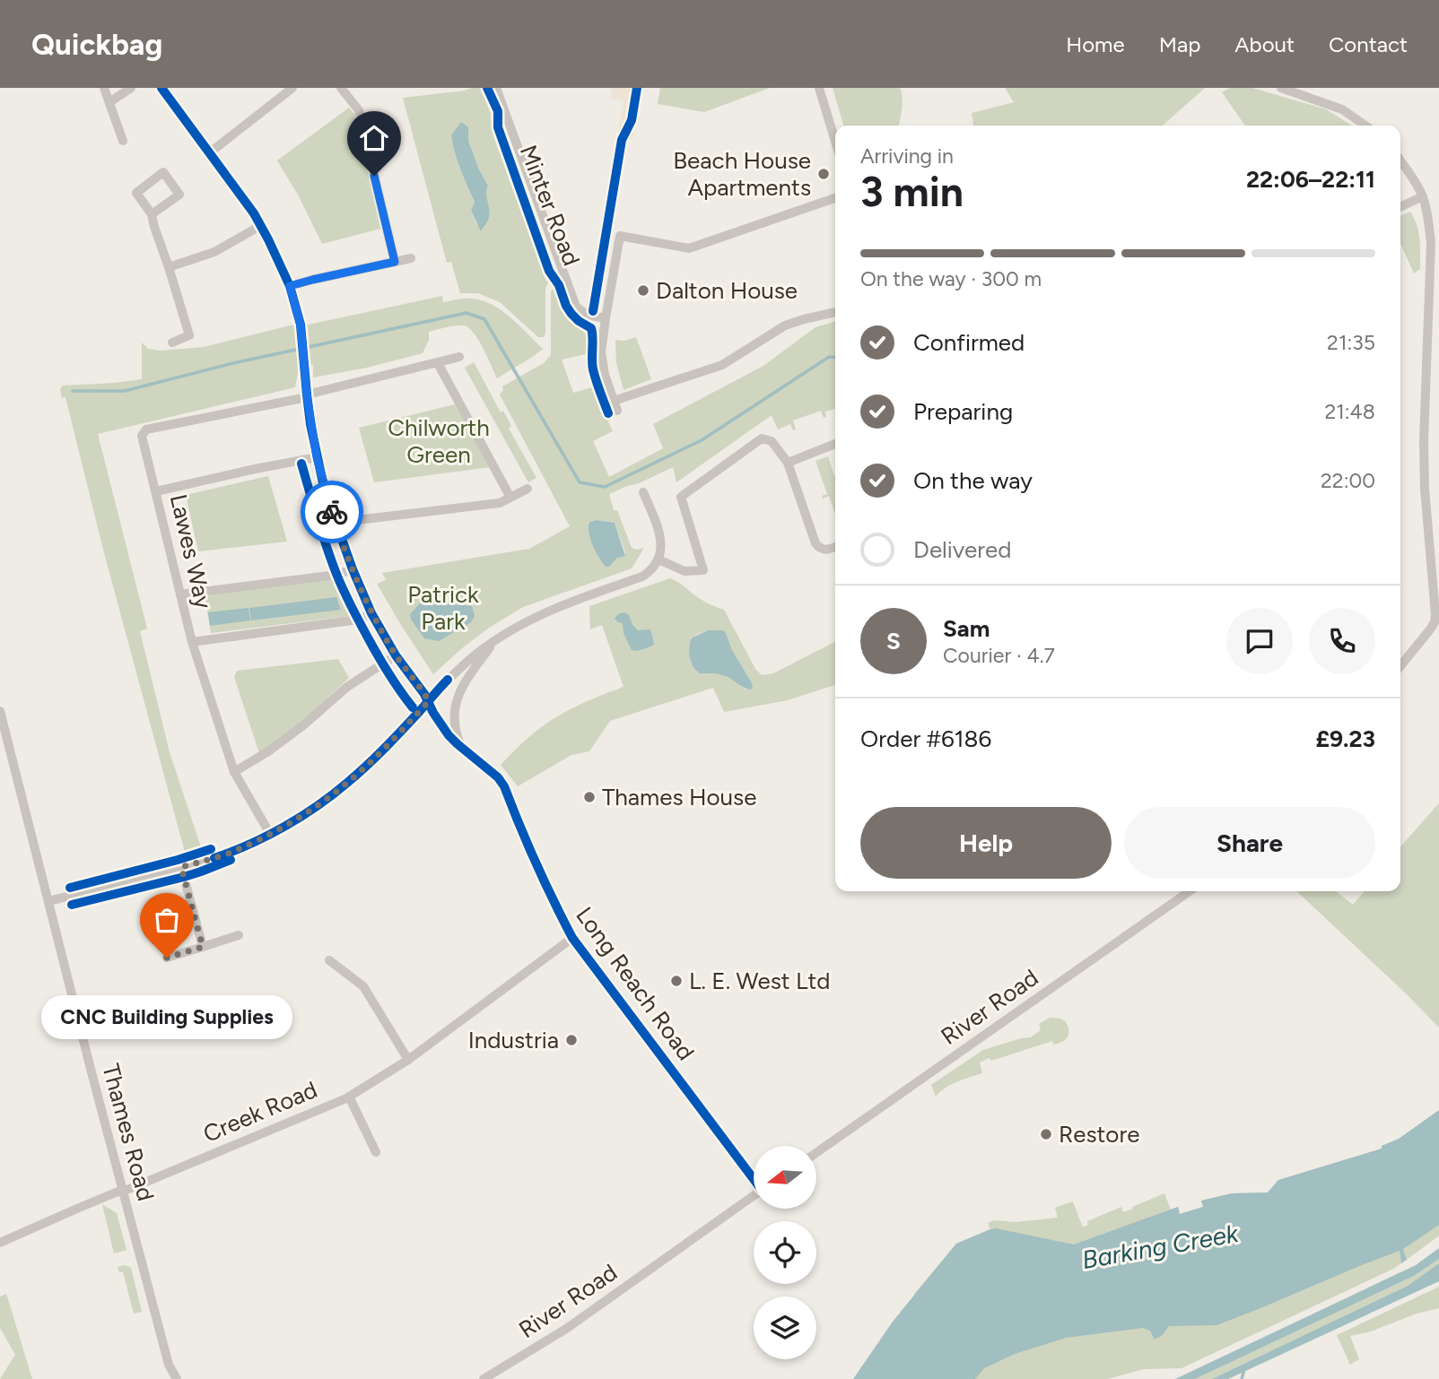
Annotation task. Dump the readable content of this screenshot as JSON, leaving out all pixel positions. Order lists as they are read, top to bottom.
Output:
{
  "streets": {
    "street": [
      "Minter Road",
      "Lawes Way",
      "Long Reach Road",
      "River Road",
      "Creek Road",
      "Thames Road"
    ]
  },
  "crossings": [
    ["Lawes Way", "Long Reach Road"],
    ["Long Reach Road", "Creek Road"],
    ["Creek Road", "Thames Road"]
  ],
  "water": ["Barking Creek"],
  "parks": ["Chilworth Green", "Patrick Park"],
  "places": [
    "Beach House Apartments",
    "Dalton House",
    "Thames House",
    "CNC Building Supplies",
    "L. E. West Ltd",
    "Industria",
    "Restore"
  ],
  "north": "left",
  "page": {
    "header": "Quickbag",
    "nav": [
      "Home",
      "Map",
      "About",
      "Contact"
    ],
    "heading": ["3 min", "Arriving in", "22:06–22:11"],
    "panel": [
      "Sam",
      "Courier · 4.7",
      "Order #6186",
      "£9.23"
    ],
    "bar": "On the way · 300 m",
    "list": [
      ["Confirmed", "21:35"],
      ["Preparing", "21:48"],
      ["On the way", "22:00"],
      "Delivered"
    ],
    "round": "S",
    "buttons": ["Help", "Share"],
    "bubble": "CNC Building Supplies"
  }
}
